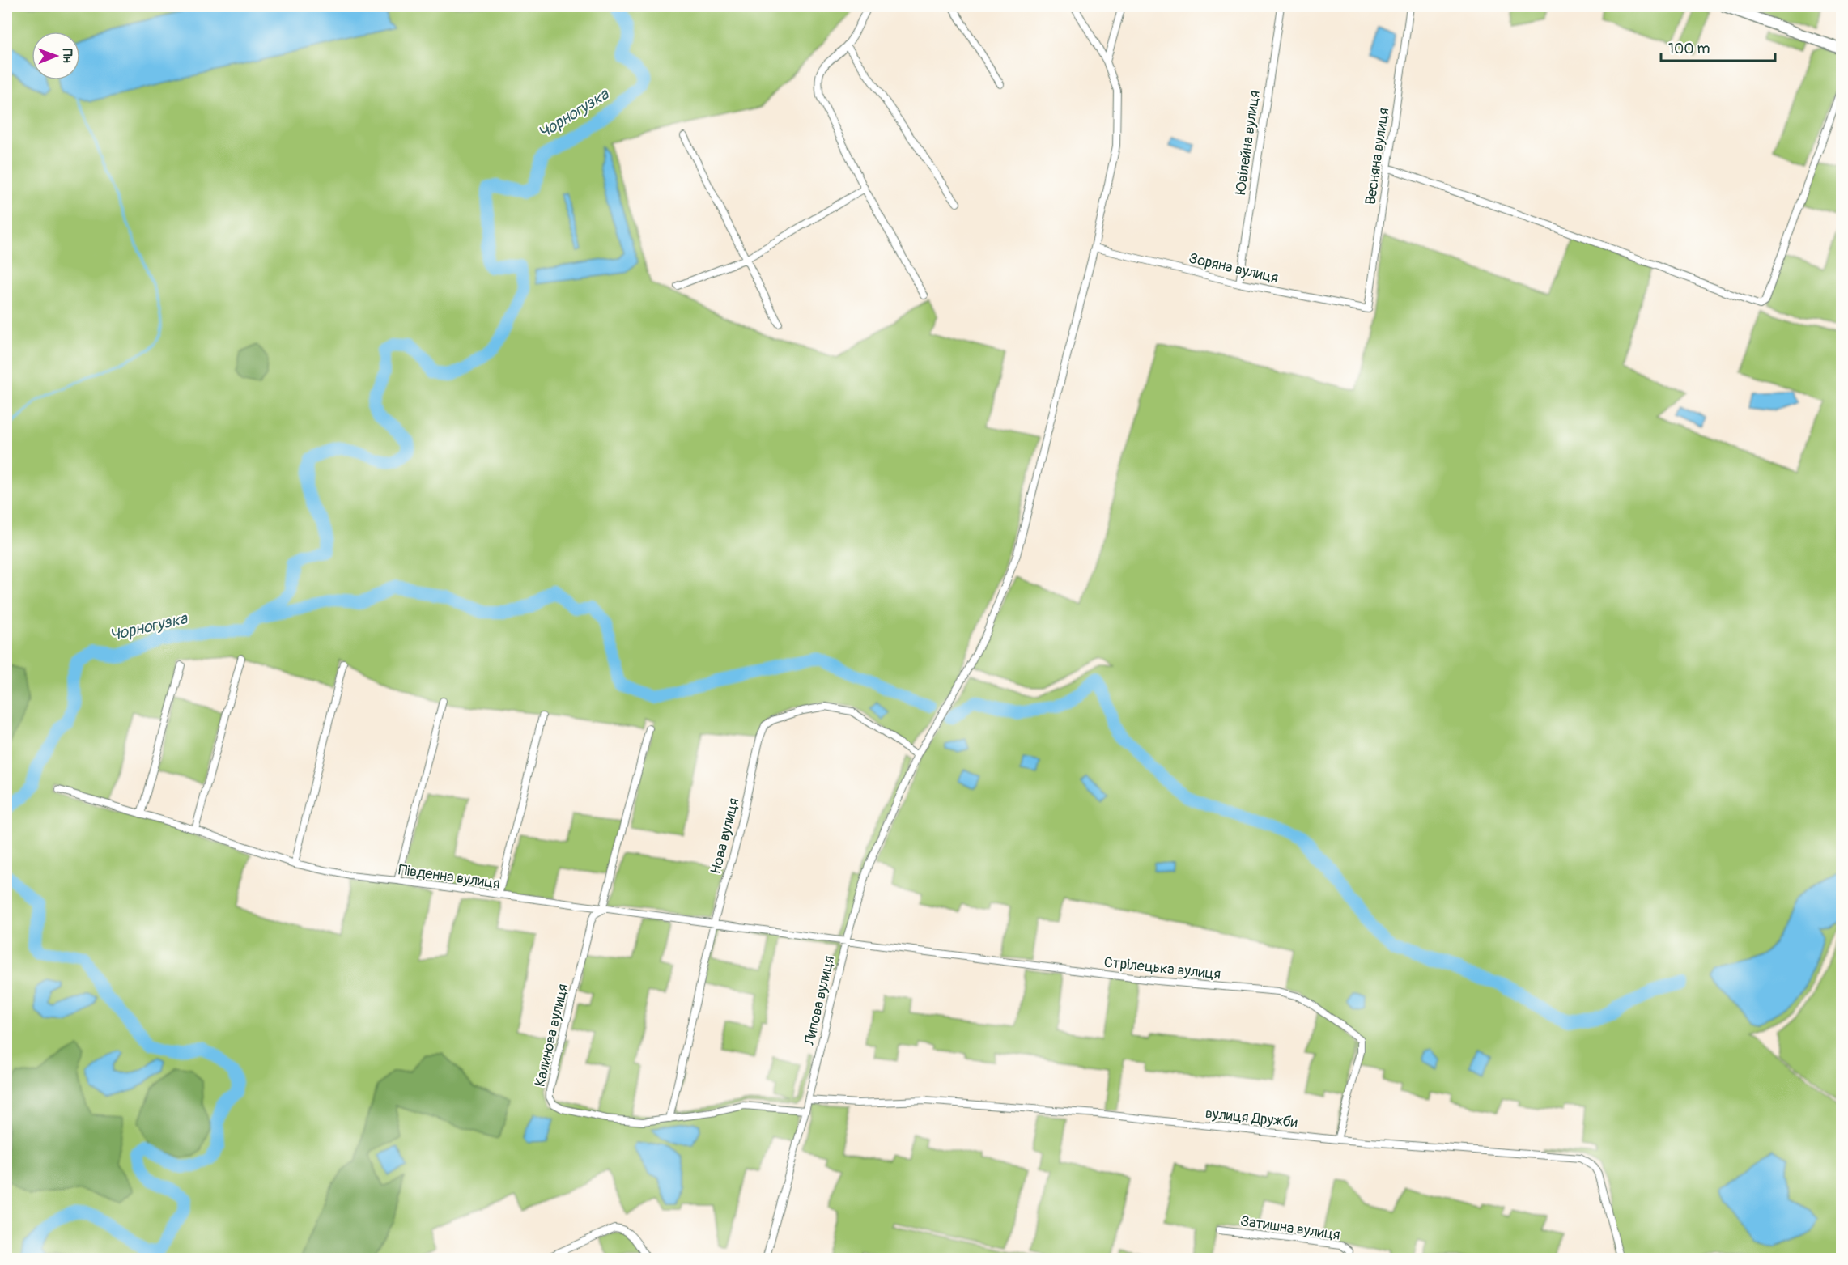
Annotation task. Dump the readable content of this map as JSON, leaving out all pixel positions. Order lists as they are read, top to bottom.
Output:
{
  "streets": {
    "street": [
      "Ювілейна вулиця",
      "Весняна вулиця",
      "Зоряна вулиця",
      "Нова вулиця",
      "Південна вулиця",
      "Стрілецька вулиця",
      "Липова вулиця",
      "Калинова вулиця",
      "вулиця Дружби",
      "Затишна вулиця"
    ]
  },
  "crossings": [
    ["Ювілейна вулиця", "Зоряна вулиця"],
    ["Весняна вулиця", "Зоряна вулиця"],
    ["Зоряна вулиця", "Липова вулиця"],
    ["Нова вулиця", "Південна вулиця"],
    ["Нова вулиця", "Липова вулиця"],
    ["Нова вулиця", "Калинова вулиця"],
    ["Південна вулиця", "Стрілецька вулиця"],
    ["Південна вулиця", "Липова вулиця"],
    ["Південна вулиця", "Калинова вулиця"],
    ["Стрілецька вулиця", "Липова вулиця"],
    ["Стрілецька вулиця", "вулиця Дружби"],
    ["Липова вулиця", "Калинова вулиця"],
    ["Липова вулиця", "вулиця Дружби"]
  ],
  "water": ["Чорногузка"],
  "scale_bar": "100 m",
  "north": "right"
}
